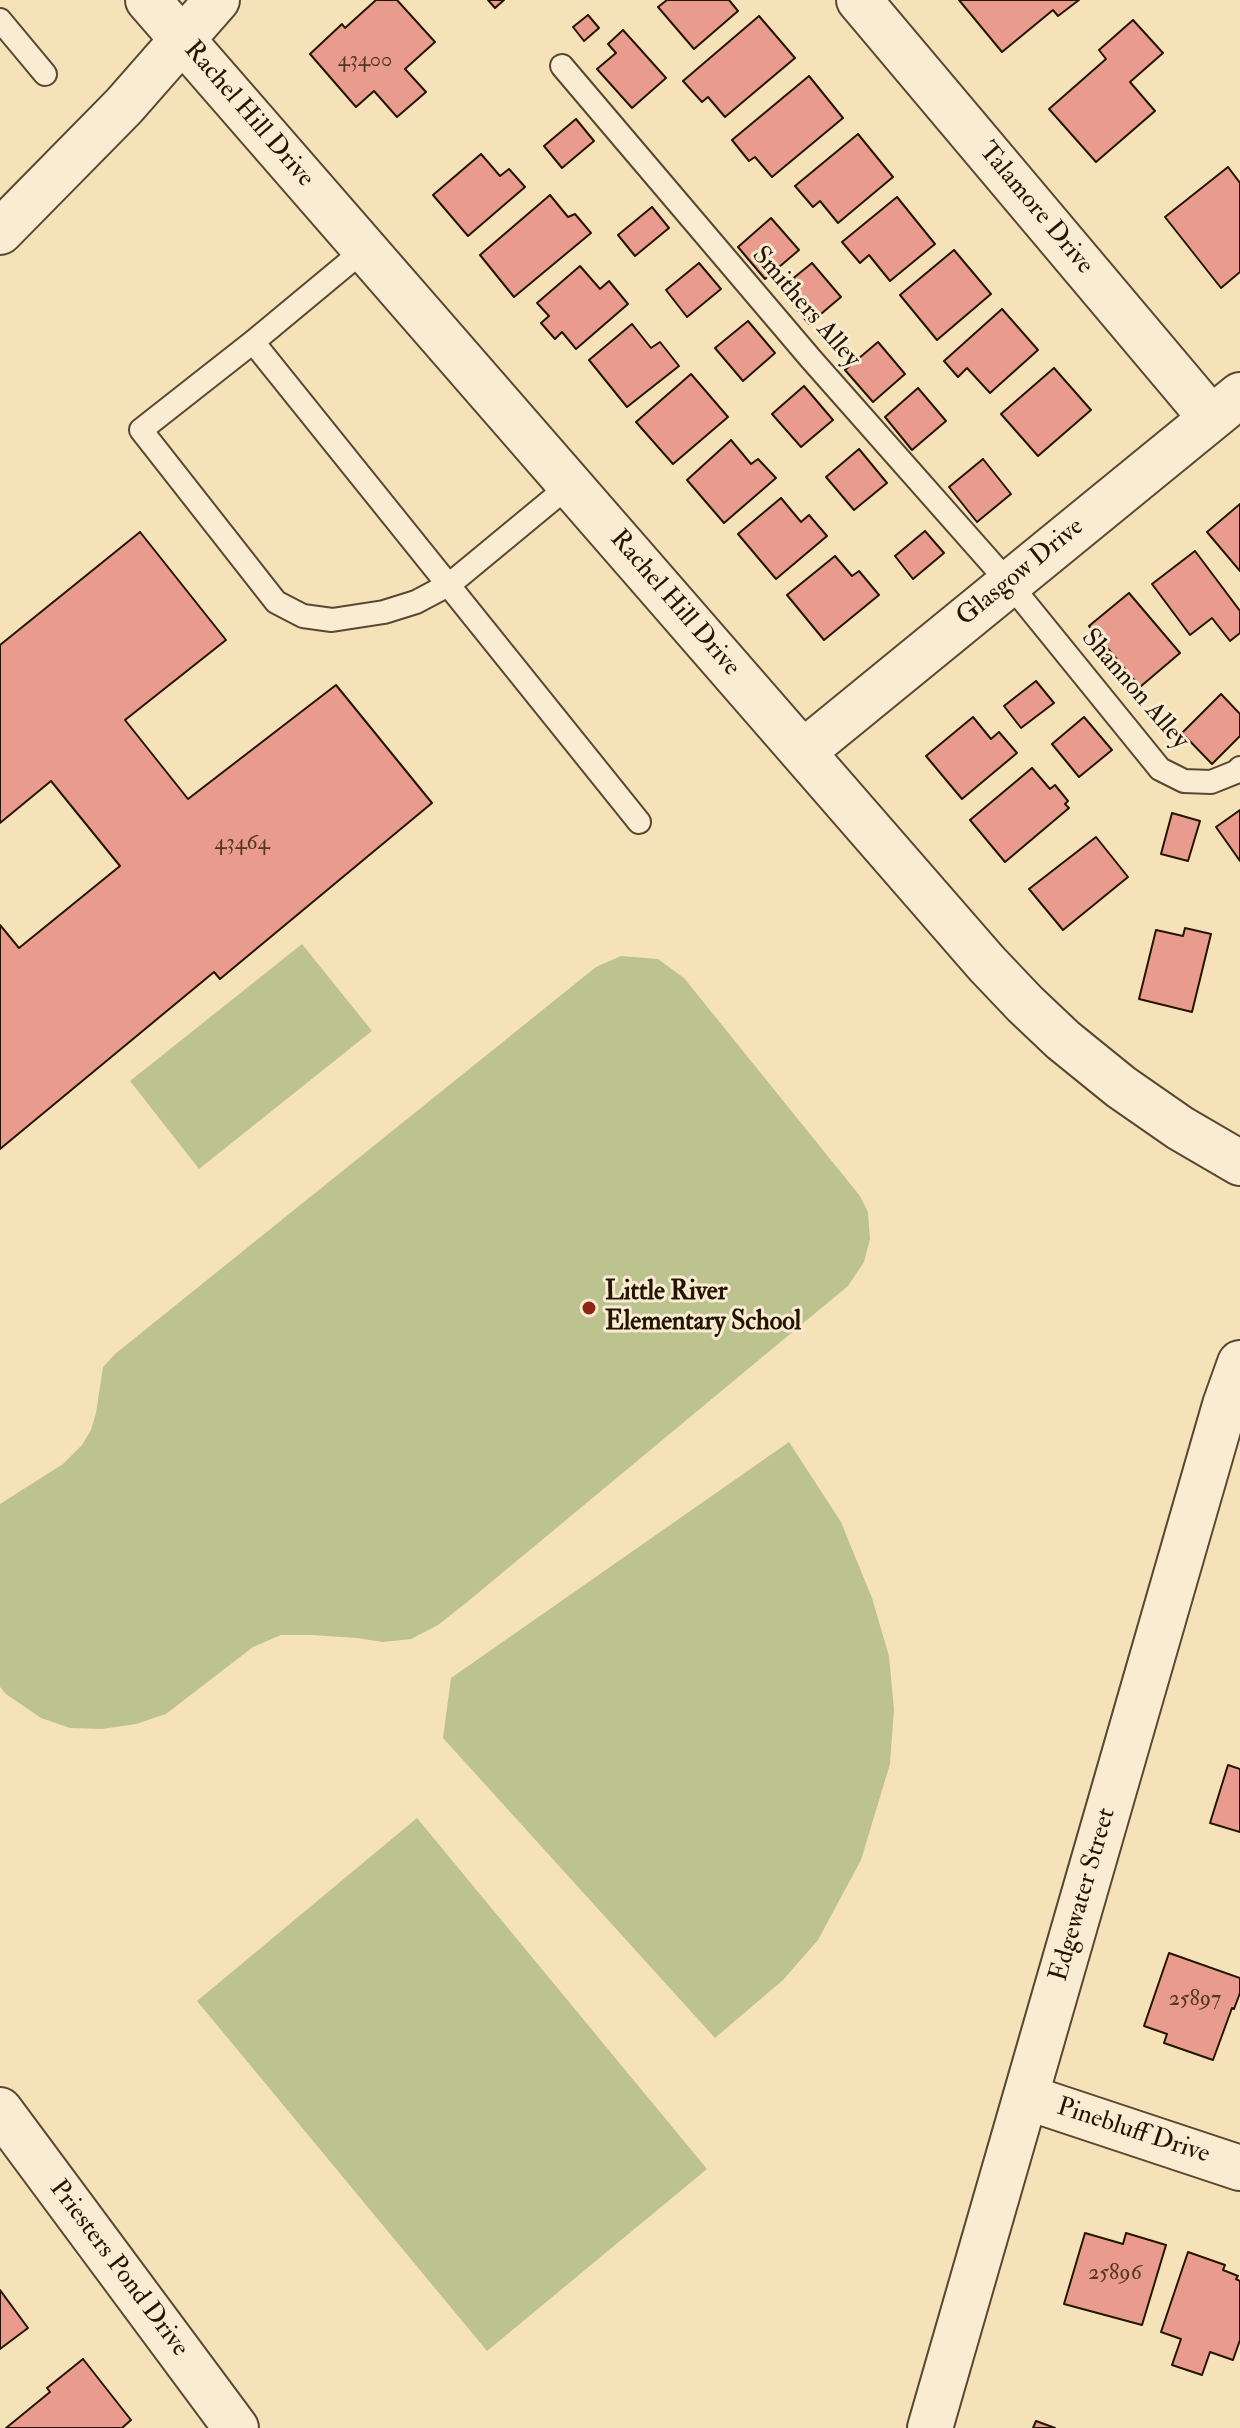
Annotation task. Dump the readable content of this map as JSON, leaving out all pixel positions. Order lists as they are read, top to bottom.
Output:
{
  "streets": {
    "street": [
      "Rachel Hill Drive",
      "Talamore Drive",
      "Glasgow Drive",
      "Edgewater Street",
      "Pinebluff Drive",
      "Priesters Pond Drive"
    ],
    "lane": ["Smithers Alley", "Shannon Alley"]
  },
  "crossings": [
    ["Rachel Hill Drive", "Glasgow Drive"],
    ["Talamore Drive", "Glasgow Drive"],
    ["Smithers Alley", "Glasgow Drive"],
    ["Smithers Alley", "Shannon Alley"],
    ["Glasgow Drive", "Shannon Alley"],
    ["Edgewater Street", "Pinebluff Drive"]
  ],
  "places": ["Little River Elementary School"],
  "house_numbers": [
    "43400",
    "43464",
    "25897",
    "25896"
  ]
}
